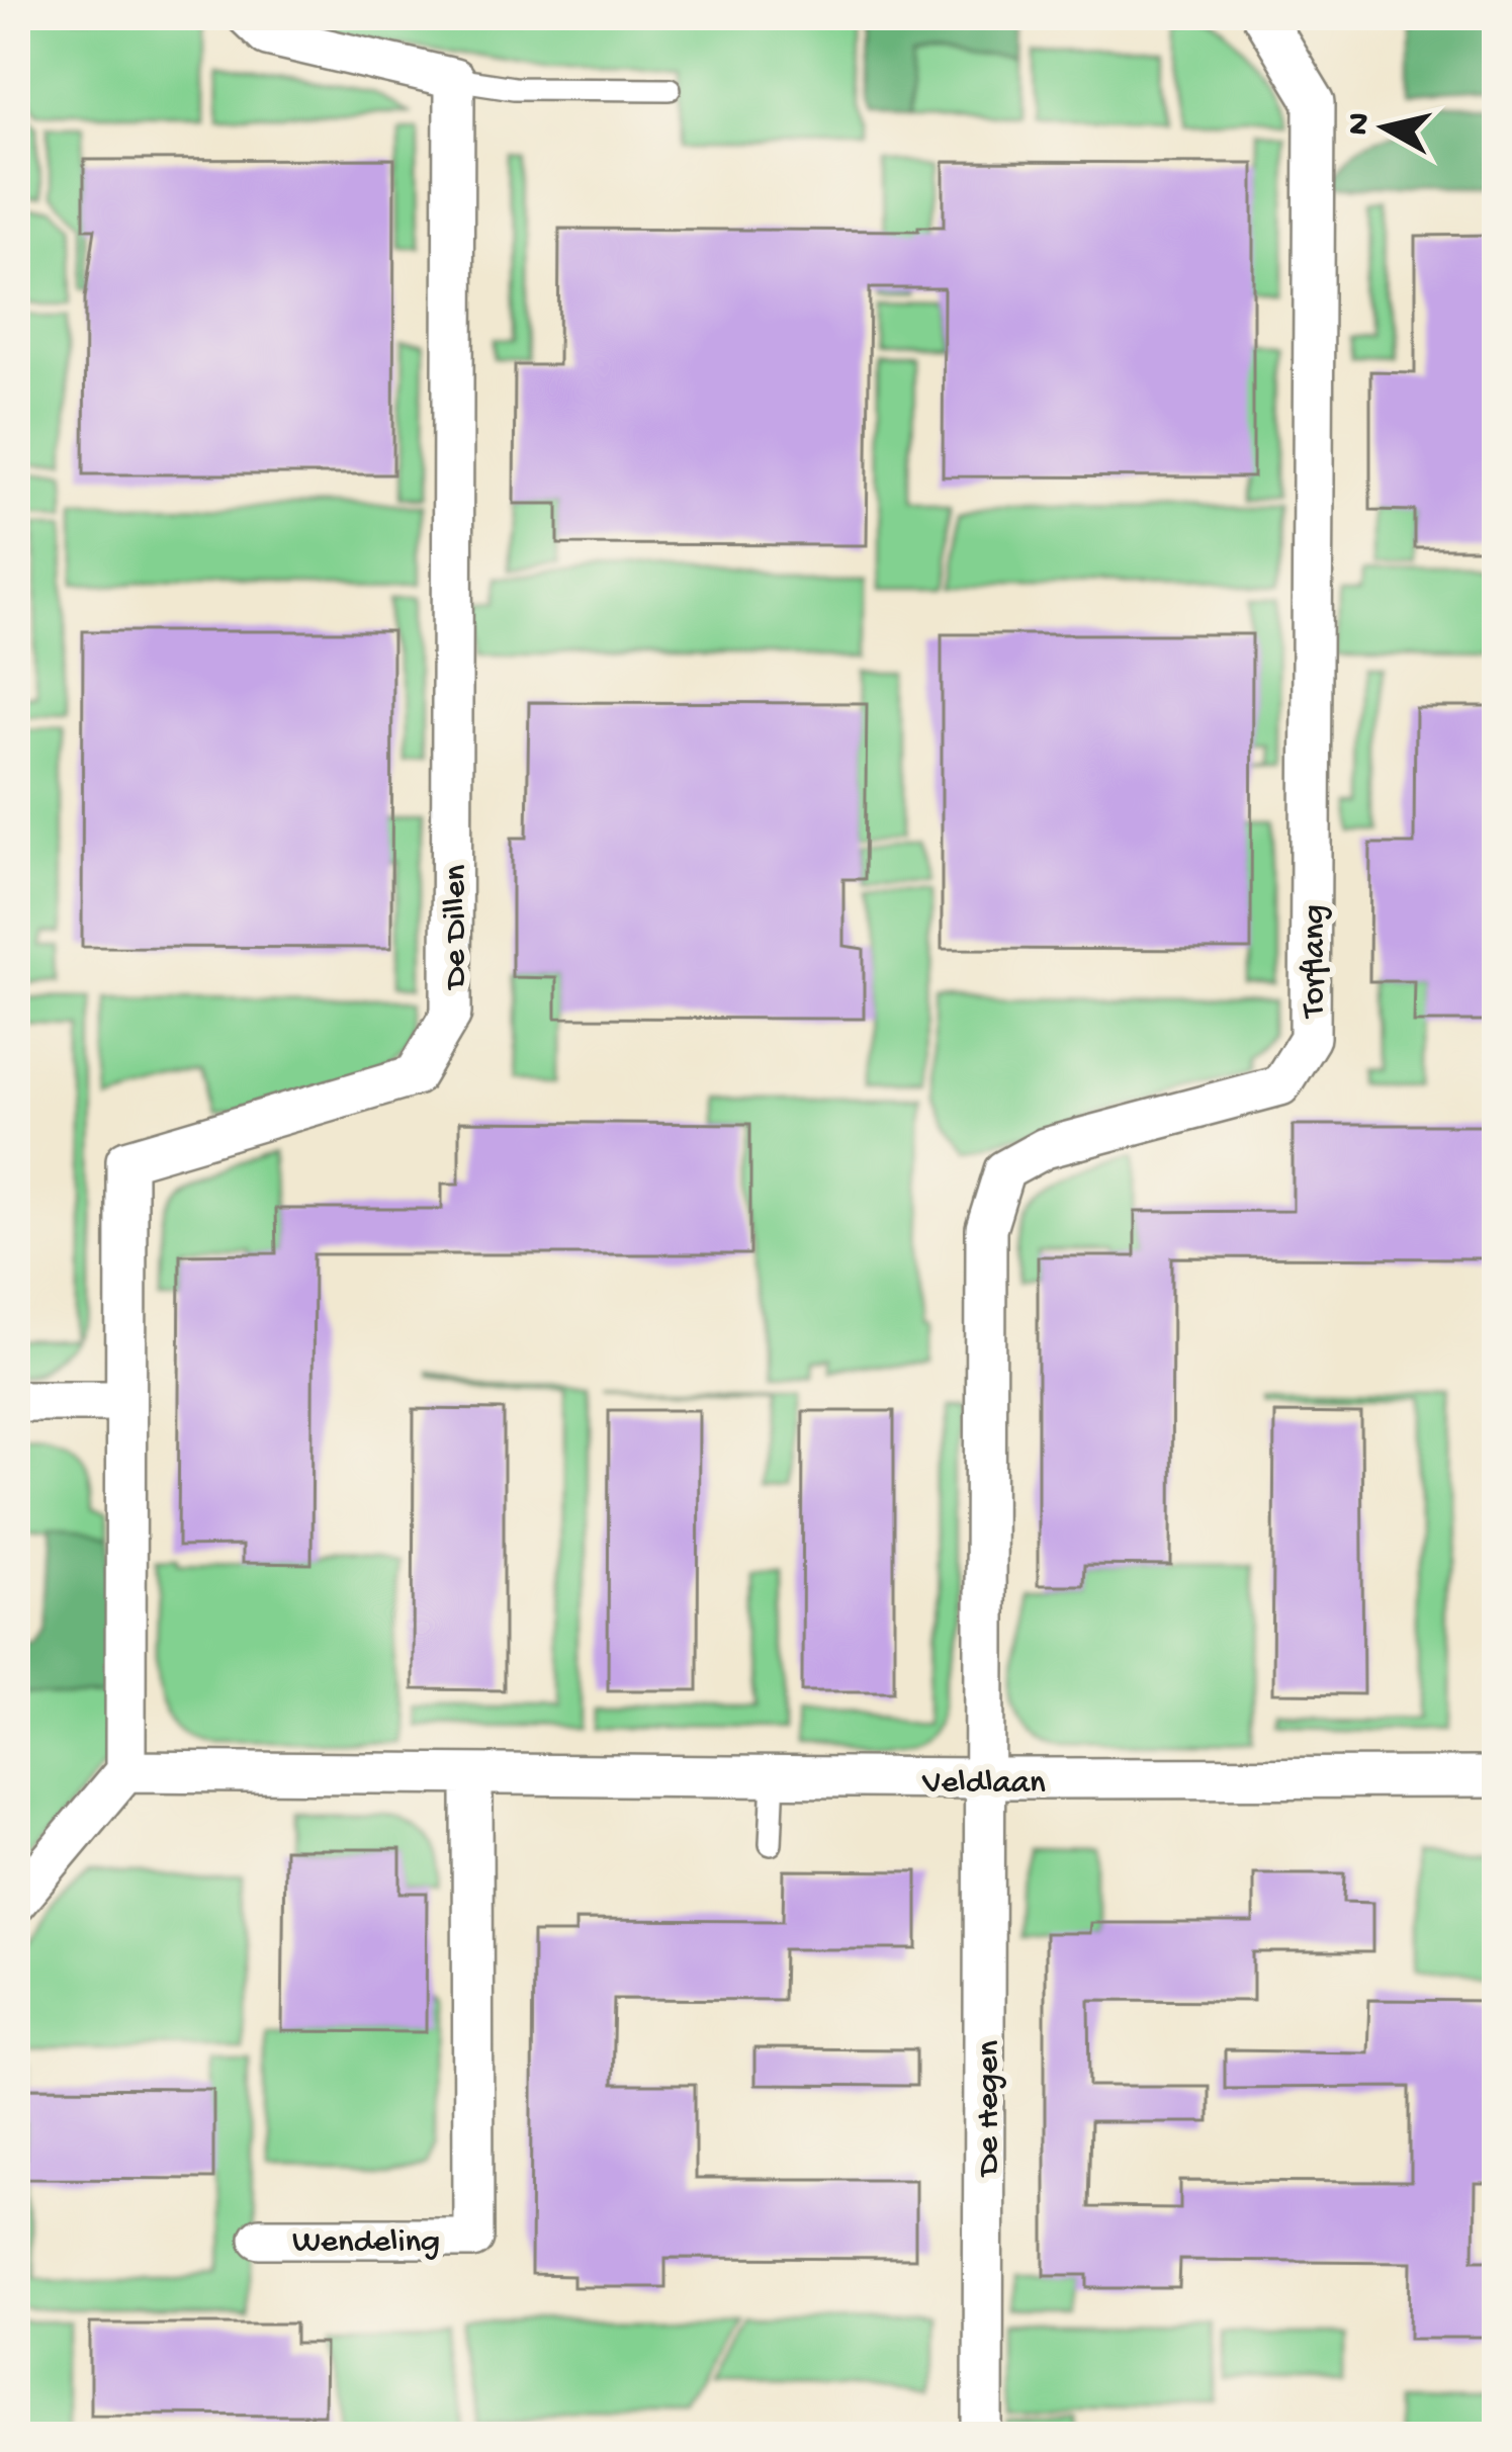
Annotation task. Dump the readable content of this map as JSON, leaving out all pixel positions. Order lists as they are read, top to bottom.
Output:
{
  "streets": {
    "street": [
      "De Dillen",
      "Torflang",
      "Veldlaan",
      "De Hegen",
      "Wendeling"
    ]
  },
  "crossings": [
    ["De Dillen", "Veldlaan"],
    ["Torflang", "Veldlaan"],
    ["Torflang", "De Hegen"],
    ["Veldlaan", "De Hegen"],
    ["Veldlaan", "Wendeling"]
  ],
  "north": "left"
}
